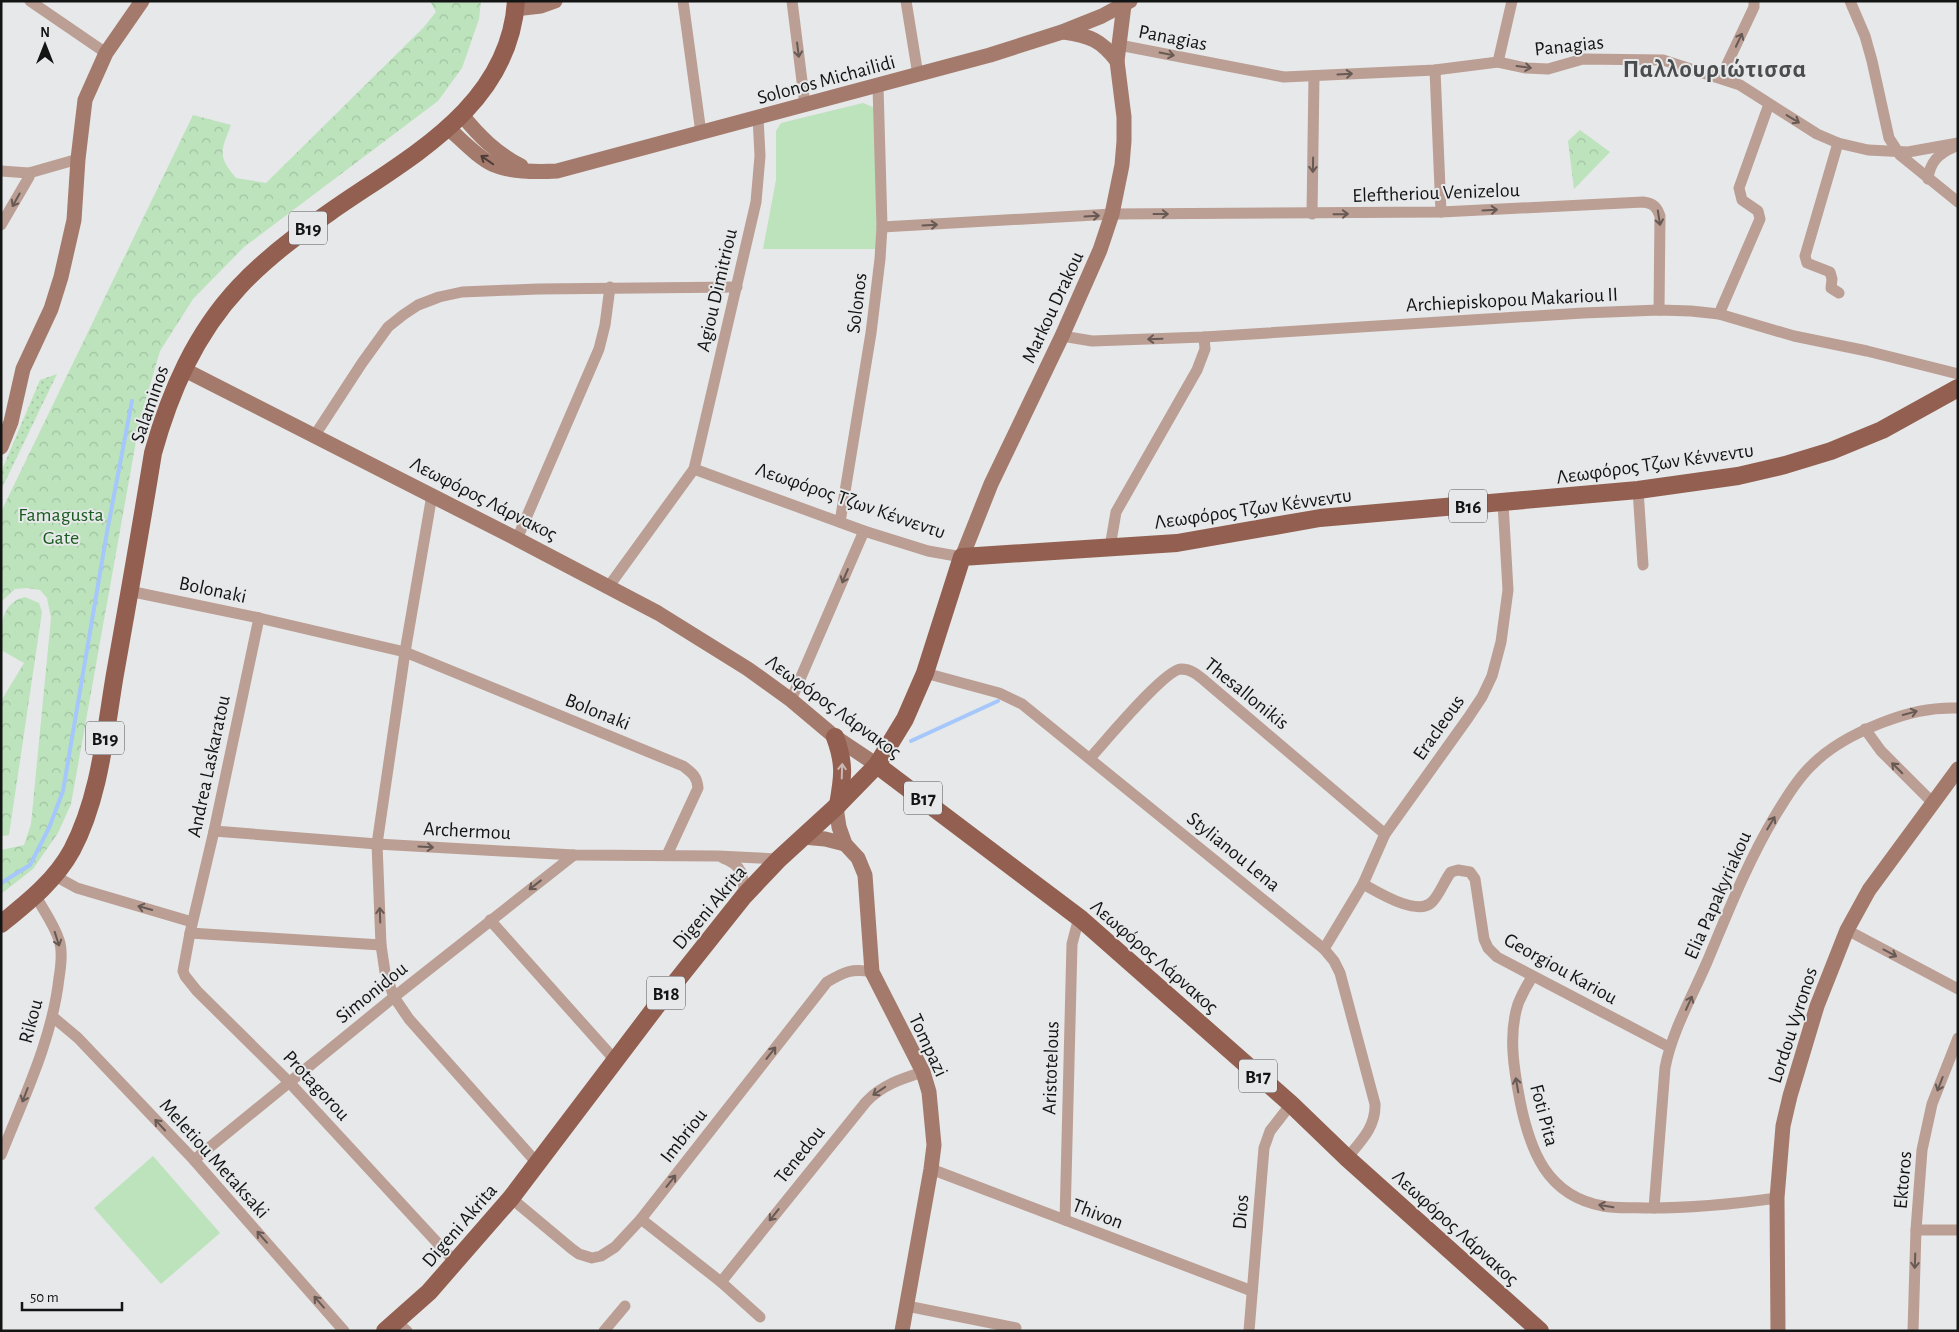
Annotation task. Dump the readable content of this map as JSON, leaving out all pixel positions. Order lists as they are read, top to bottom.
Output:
{
  "streets": {
    "main road": [
      "Solonos Michailidi",
      "B19",
      "Markou Drakou",
      "Salaminos",
      "Λεωφόρος Τζων Κέννεντυ",
      "Λεωφόρος Λάρνακος",
      "B16",
      "B17",
      "Digeni Akrita",
      "B18",
      "Lordou Vyronos",
      "Tompazi"
    ],
    "street": [
      "Panagias",
      "Eleftheriou Venizelou",
      "Agiou Dimitriou",
      "Archiepiskopou Makariou II",
      "Solonos",
      "Bolonaki",
      "Thesallonikis",
      "Eracleous",
      "Andrea Laskaratou",
      "Archermou",
      "Stylianou Lena",
      "Elia Papakyriakou",
      "Georgiou Kariou",
      "Simonidou",
      "Rikou",
      "Aristotelous",
      "Protagorou",
      "Foti Pita",
      "Imbriou",
      "Tenedou",
      "Meletiou Metaksaki",
      "Ektoros",
      "Dios",
      "Thivon"
    ]
  },
  "crossings": [
    ["Panagias", "Markou Drakou"],
    ["Solonos Michailidi", "Agiou Dimitriou"],
    ["Solonos Michailidi", "Solonos"],
    ["Solonos Michailidi", "Markou Drakou"],
    ["Solonos Michailidi", "Salaminos"],
    ["Eleftheriou Venizelou", "Archiepiskopou Makariou II"],
    ["Eleftheriou Venizelou", "Solonos"],
    ["Eleftheriou Venizelou", "Markou Drakou"],
    ["Agiou Dimitriou", "Λεωφόρος Τζων Κέννεντυ"],
    ["Archiepiskopou Makariou II", "Markou Drakou"],
    ["Solonos", "Λεωφόρος Τζων Κέννεντυ"],
    ["Markou Drakou", "Λεωφόρος Τζων Κέννεντυ"],
    ["Markou Drakou", "Digeni Akrita"],
    ["Salaminos", "Λεωφόρος Λάρνακος"],
    ["Salaminos", "Bolonaki"],
    ["Salaminos", "Rikou"],
    ["Λεωφόρος Τζων Κέννεντυ", "Eracleous"],
    ["Λεωφόρος Τζων Κέννεντυ", "Digeni Akrita"],
    ["Λεωφόρος Λάρνακος", "Stylianou Lena"],
    ["Λεωφόρος Λάρνακος", "Digeni Akrita"],
    ["Λεωφόρος Λάρνακος", "Aristotelous"],
    ["Λεωφόρος Λάρνακος", "Dios"],
    ["Bolonaki", "Andrea Laskaratou"],
    ["Bolonaki", "Archermou"],
    ["Thesallonikis", "Eracleous"],
    ["Thesallonikis", "Stylianou Lena"],
    ["Eracleous", "Stylianou Lena"],
    ["Eracleous", "Georgiou Kariou"],
    ["Andrea Laskaratou", "Archermou"],
    ["Andrea Laskaratou", "Protagorou"],
    ["Archermou", "Digeni Akrita"],
    ["Archermou", "Simonidou"],
    ["Stylianou Lena", "Digeni Akrita"],
    ["Elia Papakyriakou", "Georgiou Kariou"],
    ["Elia Papakyriakou", "Foti Pita"],
    ["Digeni Akrita", "Tompazi"],
    ["Digeni Akrita", "Protagorou"],
    ["Digeni Akrita", "Imbriou"],
    ["Georgiou Kariou", "Foti Pita"],
    ["Simonidou", "Protagorou"],
    ["Simonidou", "Meletiou Metaksaki"],
    ["Rikou", "Meletiou Metaksaki"],
    ["Lordou Vyronos", "Foti Pita"],
    ["Tompazi", "Imbriou"],
    ["Tompazi", "Tenedou"],
    ["Tompazi", "Thivon"],
    ["Aristotelous", "Thivon"],
    ["Dios", "Thivon"]
  ],
  "one_way": [
    "Panagias",
    "Eleftheriou Venizelou",
    "Elia Papakyriakou",
    "Rikou",
    "Foti Pita",
    "Imbriou",
    "Tenedou",
    "Meletiou Metaksaki",
    "Ektoros"
  ],
  "districts": ["Παλλουριώτισσα"],
  "parks": ["Famagusta Gate"],
  "scale_bar": "50 m",
  "north": "top"
}
